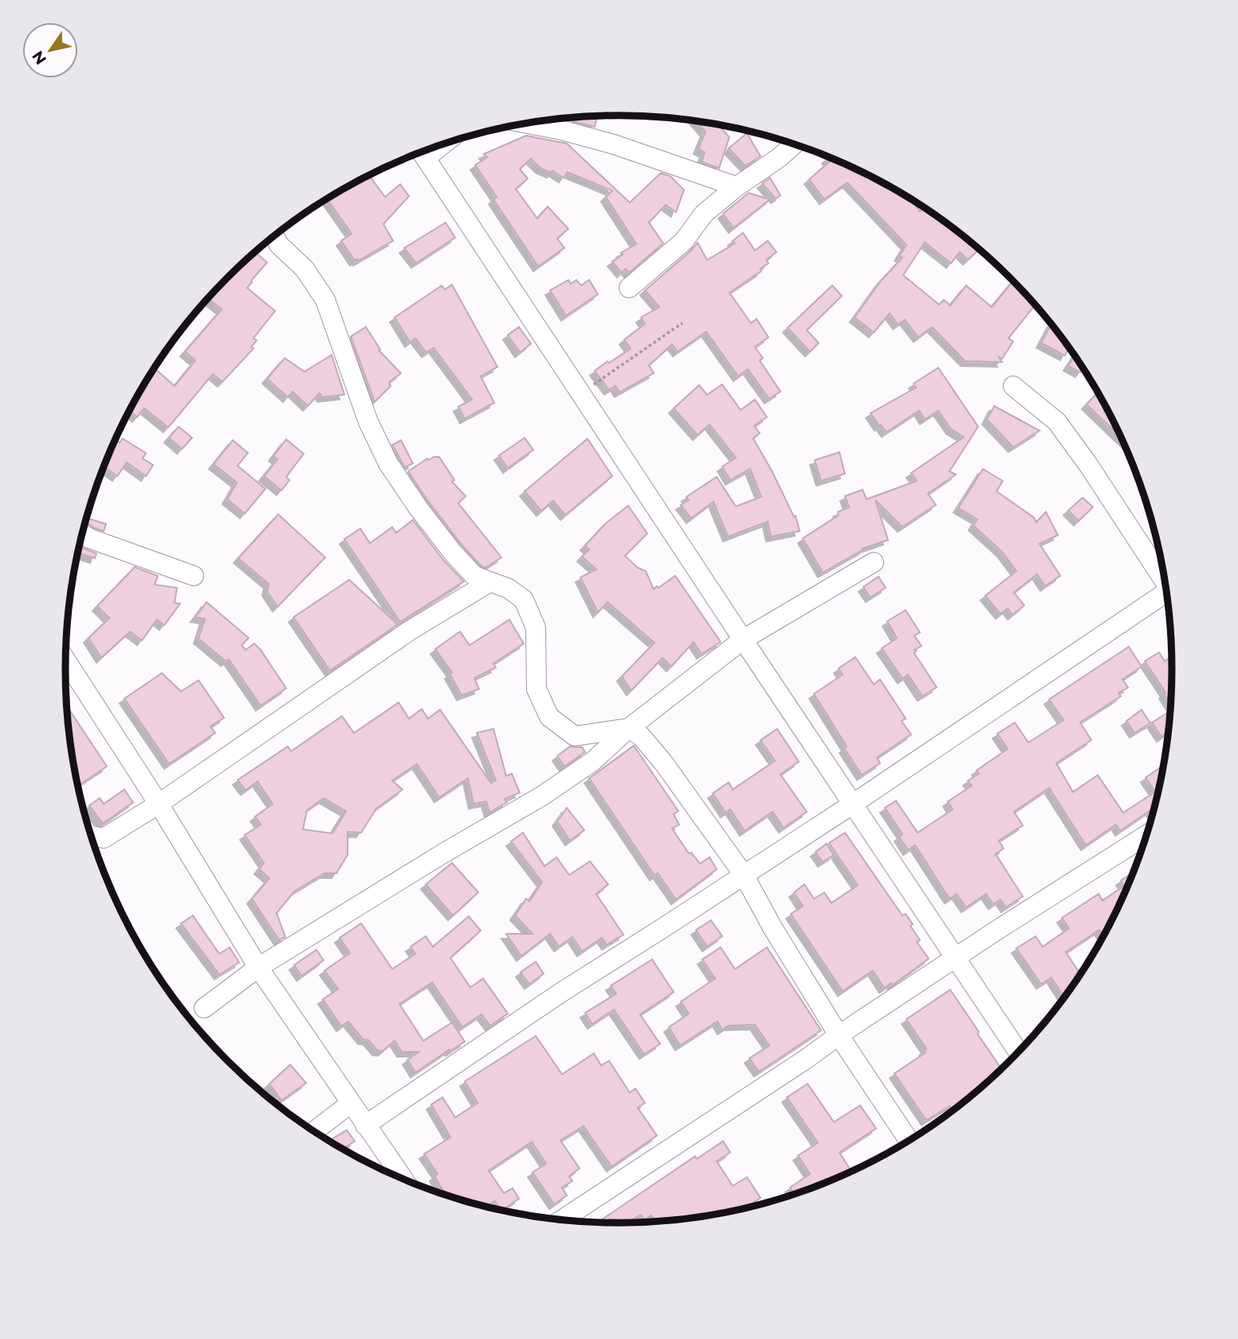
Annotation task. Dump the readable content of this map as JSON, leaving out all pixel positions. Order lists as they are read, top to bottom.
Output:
{
  "north": "bottom left"
}
